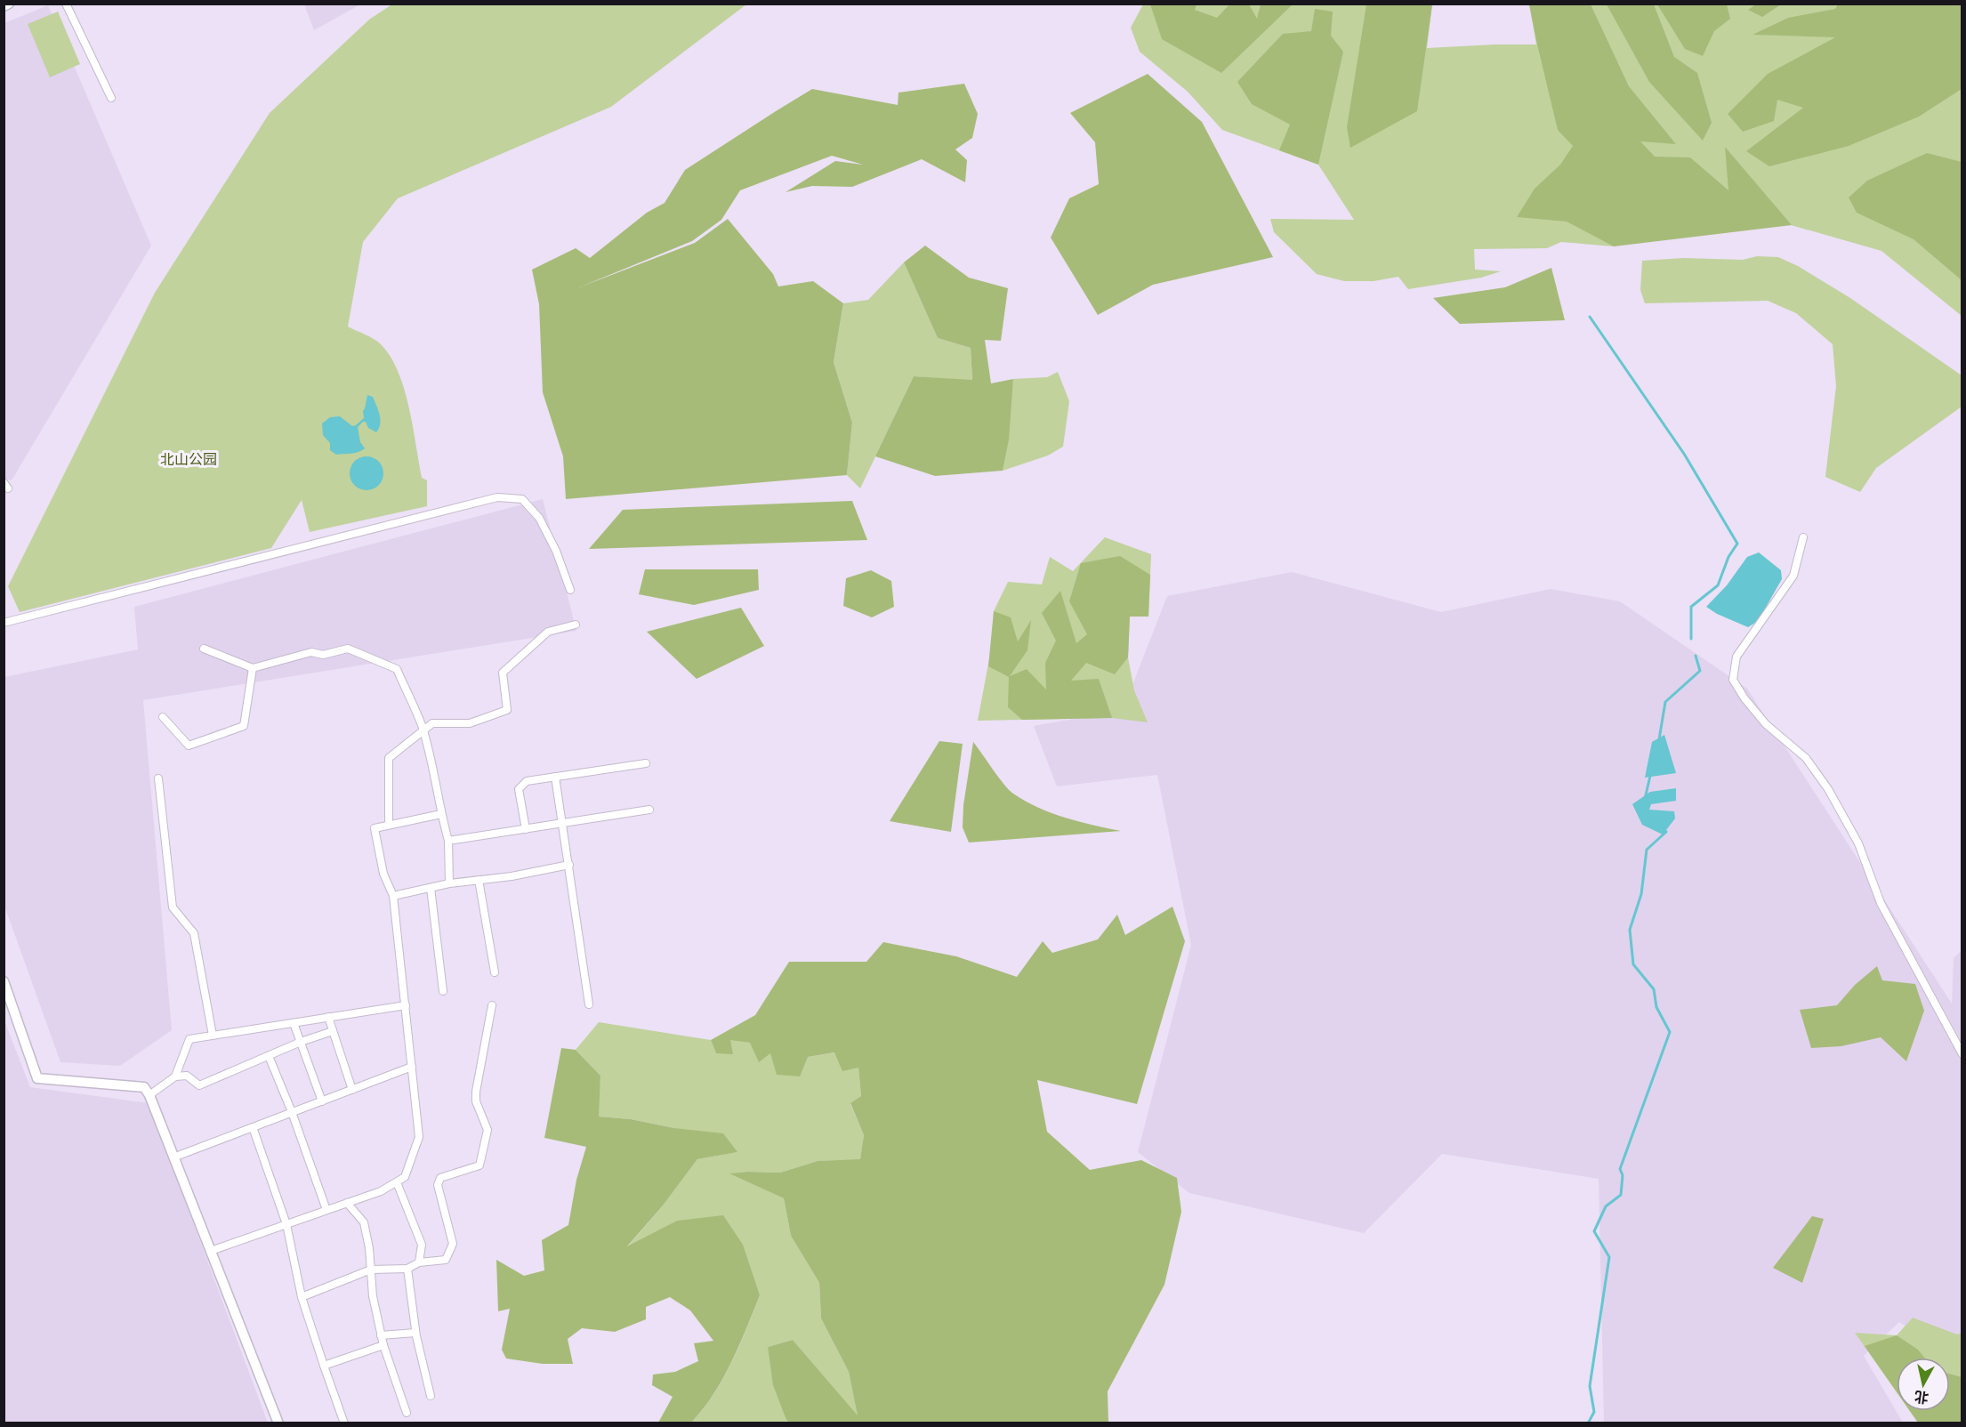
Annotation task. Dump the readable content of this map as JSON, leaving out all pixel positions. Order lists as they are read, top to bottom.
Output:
{
  "parks": ["北山公园"],
  "north": "bottom"
}
